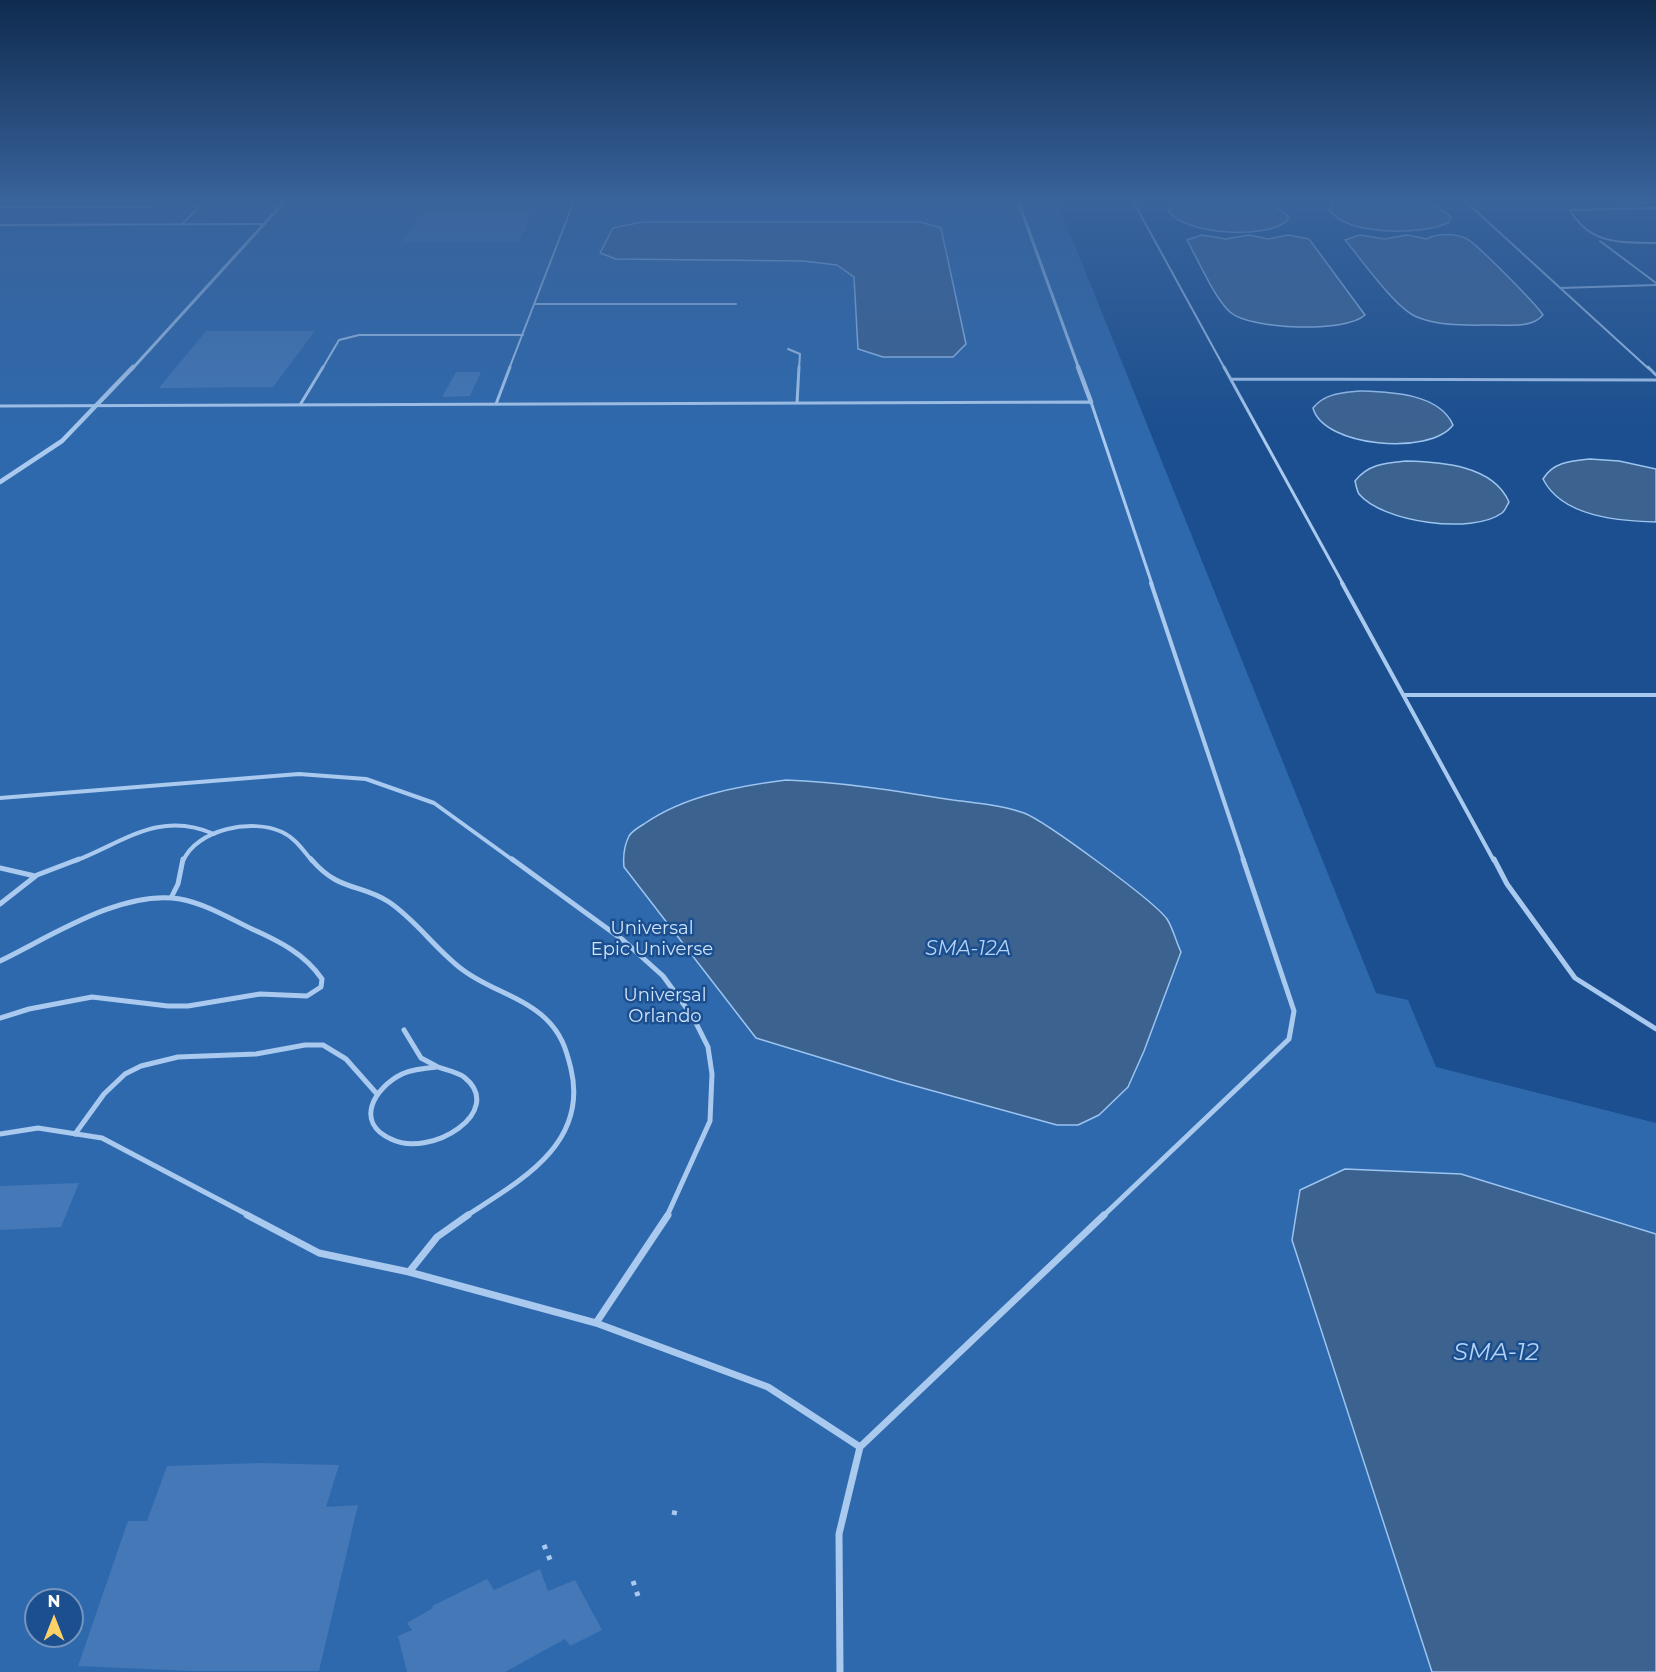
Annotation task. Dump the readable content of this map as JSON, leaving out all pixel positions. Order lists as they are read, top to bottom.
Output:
{
  "water": ["SMA-12A", "SMA-12"],
  "parks": ["Universal Epic Universe", "Universal Orlando"],
  "north": "top"
}
